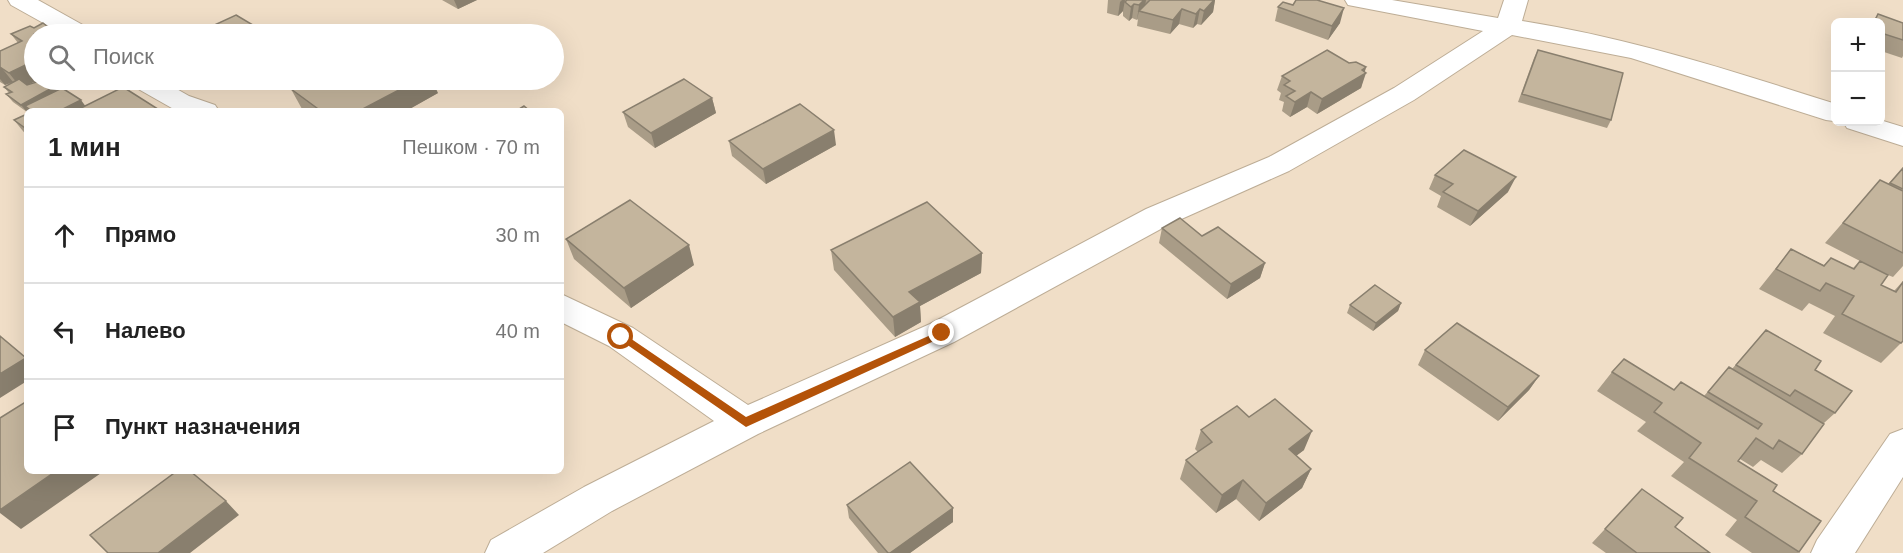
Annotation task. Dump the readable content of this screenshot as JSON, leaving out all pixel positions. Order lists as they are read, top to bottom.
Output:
{
  "page": {
    "map_buttons": ["+", "−"],
    "search": "Поиск",
    "heading": ["1 мин", "Пешком · 70 m"],
    "list": [
      ["Прямо", "30 m"],
      ["Налево", "40 m"],
      "Пункт назначения"
    ]
  }
}
